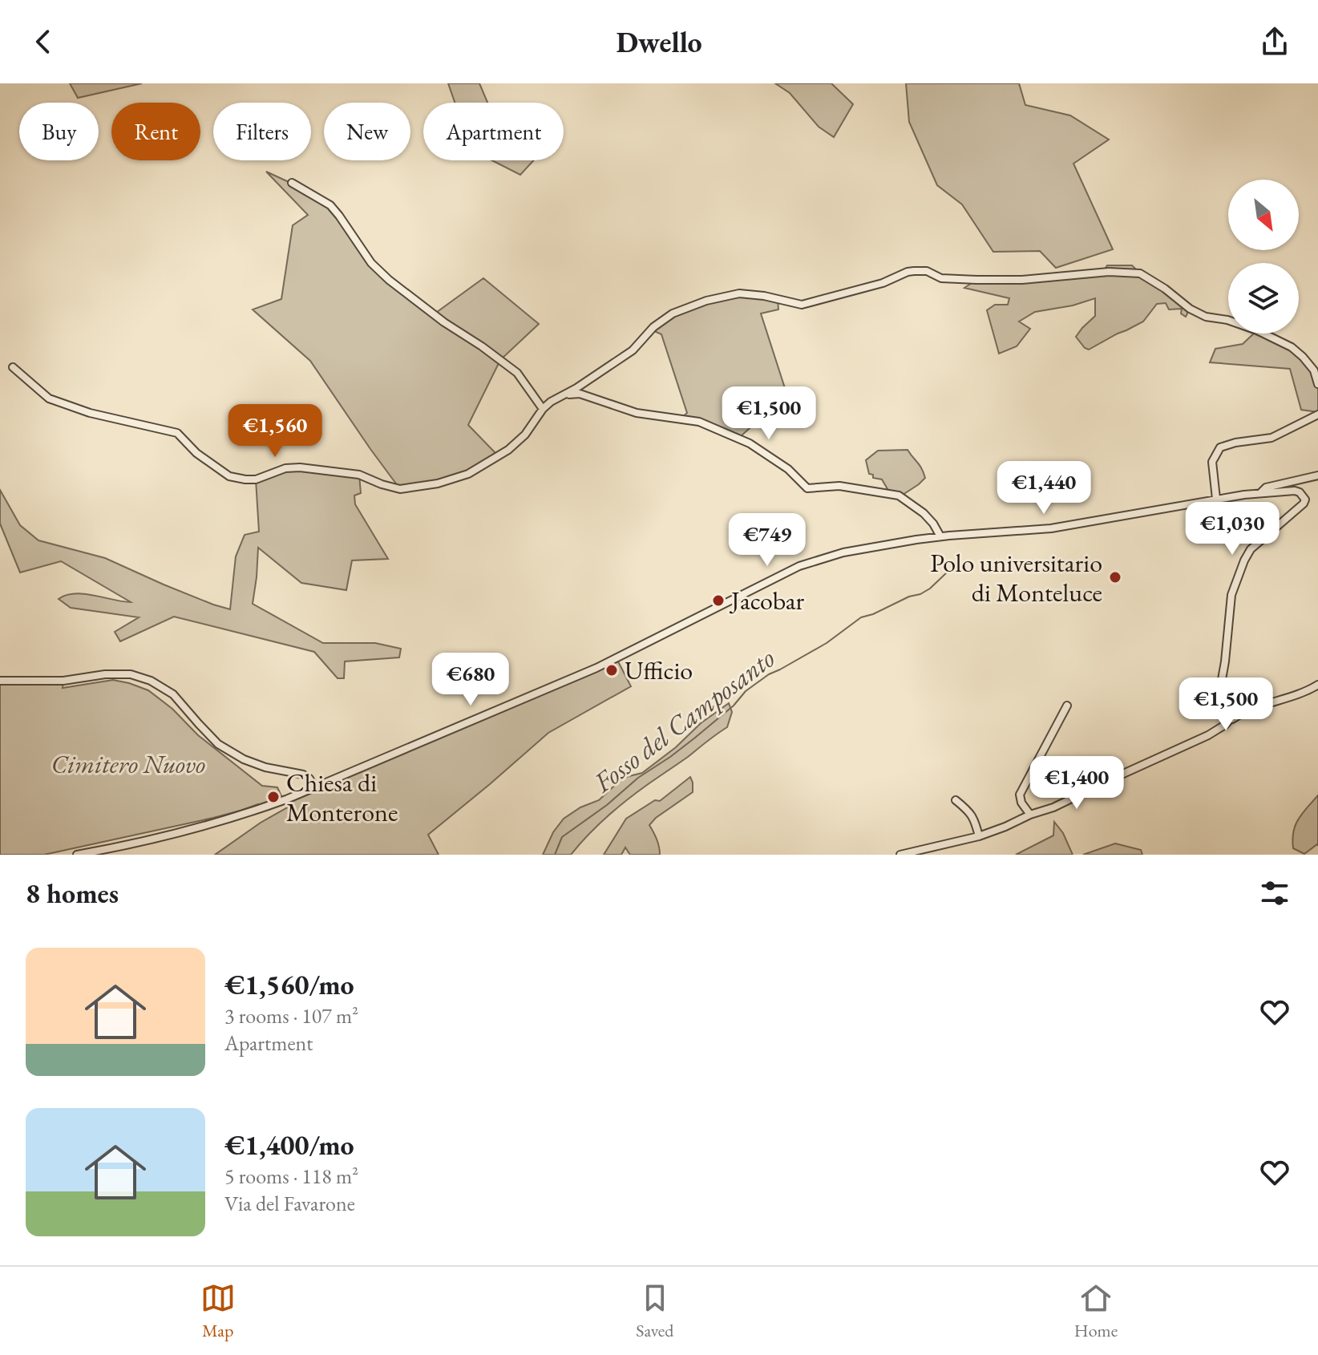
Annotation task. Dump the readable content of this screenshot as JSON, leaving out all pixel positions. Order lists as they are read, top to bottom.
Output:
{
  "water": ["Fosso del Camposanto"],
  "parks": ["Cimitero Nuovo"],
  "places": [
    "Polo universitario di Monteluce",
    "Jacobar",
    "Ufficio",
    "Chiesa di Monterone"
  ],
  "north": "bottom right",
  "page": {
    "header": "Dwello",
    "chip": [
      "Buy",
      "Rent",
      "Filters",
      "New",
      "Apartment"
    ],
    "price": [
      "€1,500",
      "€1,560",
      "€1,440",
      "€1,030",
      "€749",
      "€680",
      "€1,500",
      "€1,400"
    ],
    "heading": "8 homes",
    "list": [
      {
        "name": "€1,560/mo",
        "note": "3 rooms · 107 m² · Apartment"
      },
      {
        "name": "€1,400/mo",
        "note": "5 rooms · 118 m² · Via del Favarone"
      }
    ],
    "tabs": ["Map", "Saved", "Home"]
  }
}
